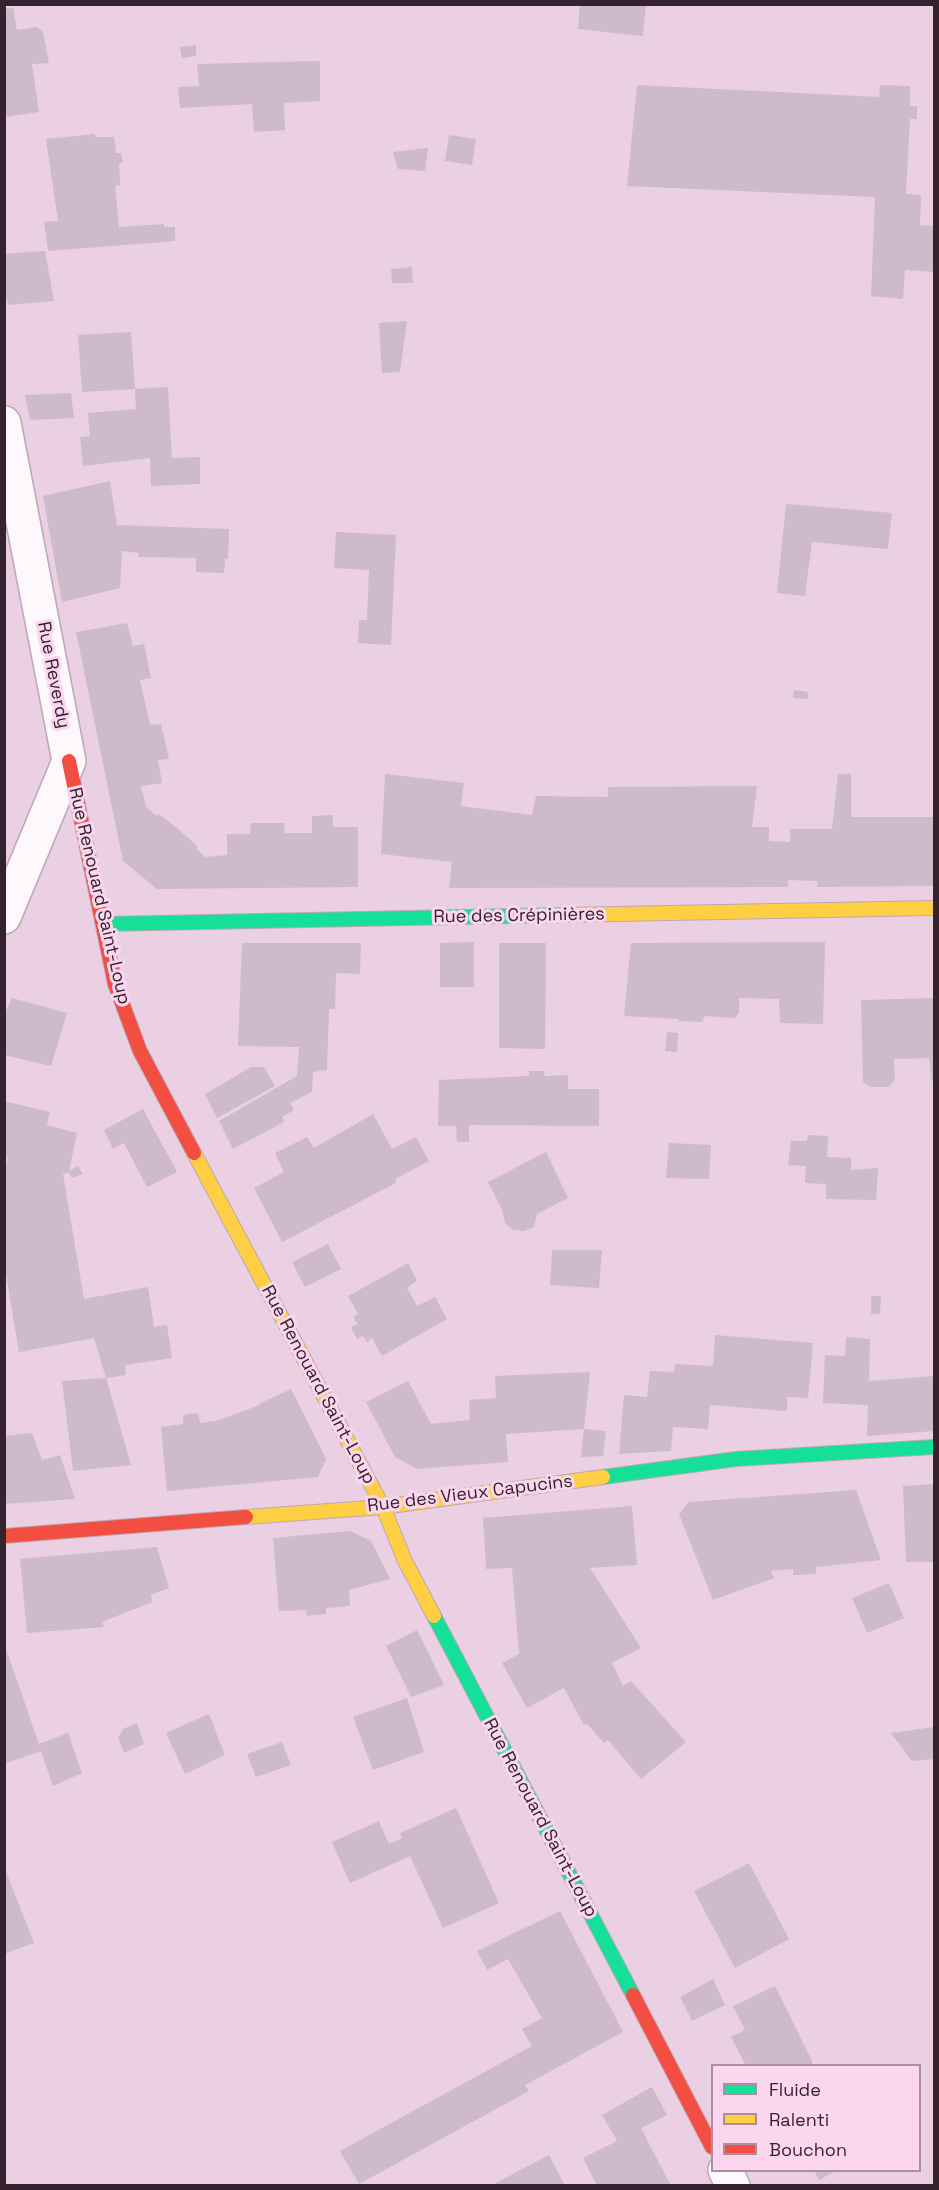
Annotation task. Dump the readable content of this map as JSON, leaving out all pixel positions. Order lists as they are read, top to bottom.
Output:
{
  "streets": {
    "street": [
      "Rue Reverdy",
      "Rue Renouard Saint-Loup",
      "Rue des Crépinières",
      "Rue des Vieux Capucins"
    ]
  },
  "crossings": [
    ["Rue Reverdy", "Rue Renouard Saint-Loup"],
    ["Rue Renouard Saint-Loup", "Rue des Crépinières"],
    ["Rue Renouard Saint-Loup", "Rue des Vieux Capucins"]
  ],
  "legend": ["Fluide", "Ralenti", "Bouchon"]
}
